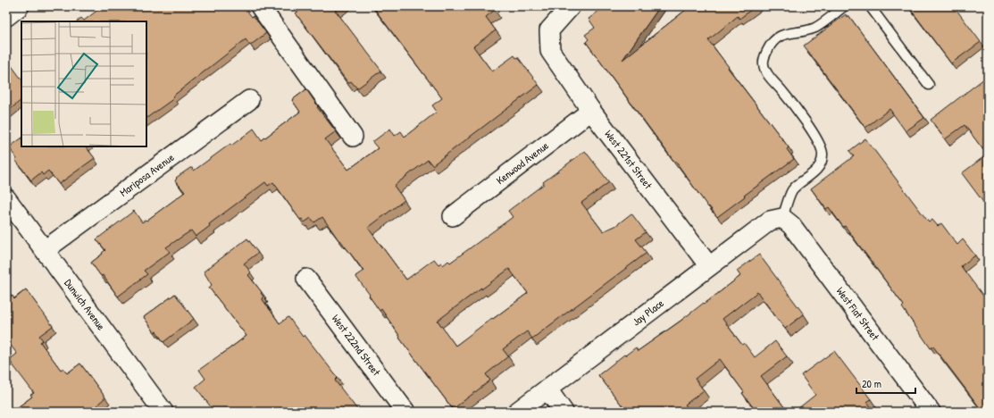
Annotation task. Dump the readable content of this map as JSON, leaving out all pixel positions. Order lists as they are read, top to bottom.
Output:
{
  "streets": {
    "street": [
      "West 221st Street",
      "Kenwood Avenue",
      "Mariposa Avenue",
      "Dunwich Avenue",
      "Jay Place",
      "West Fiat Street",
      "West 222nd Street"
    ]
  },
  "crossings": [
    ["West 221st Street", "Kenwood Avenue"],
    ["West 221st Street", "Jay Place"],
    ["Mariposa Avenue", "Dunwich Avenue"],
    ["Jay Place", "West Fiat Street"]
  ],
  "scale_bar": "20 m"
}
